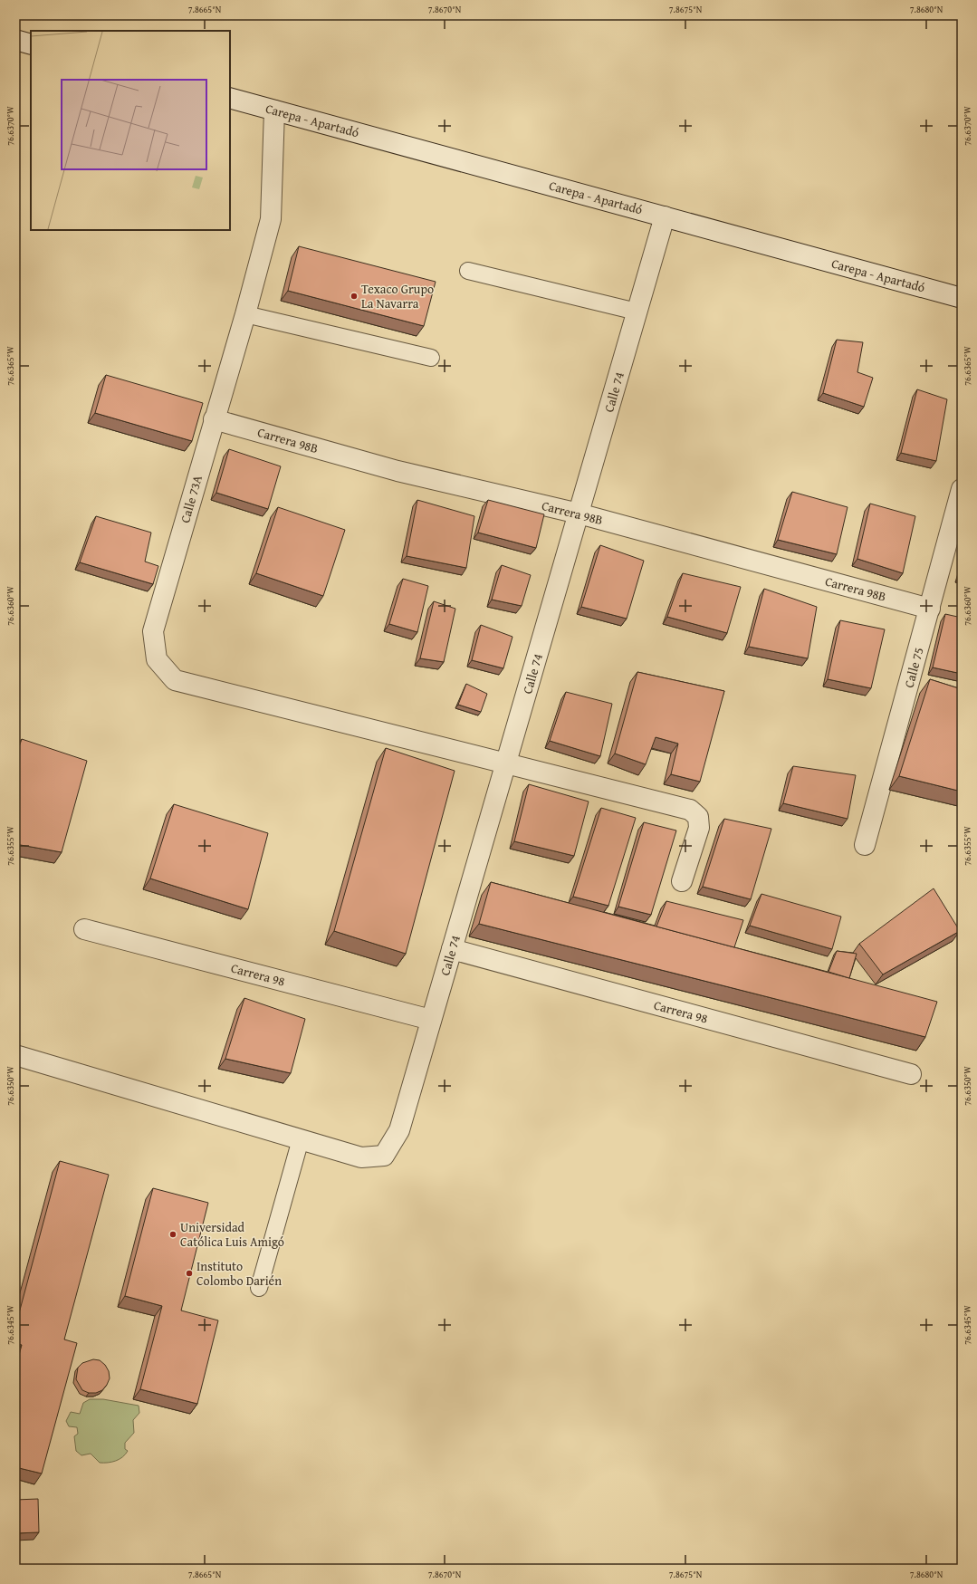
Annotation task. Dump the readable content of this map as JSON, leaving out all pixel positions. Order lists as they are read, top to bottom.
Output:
{
  "streets": {
    "street": [
      "Carepa - Apartadó",
      "Calle 74",
      "Carrera 98B",
      "Calle 73A",
      "Calle 75",
      "Carrera 98"
    ]
  },
  "crossings": [
    ["Carepa - Apartadó", "Calle 74"],
    ["Carepa - Apartadó", "Calle 73A"],
    ["Calle 74", "Carrera 98B"],
    ["Calle 74", "Calle 73A"],
    ["Calle 74", "Carrera 98"],
    ["Carrera 98B", "Calle 73A"],
    ["Carrera 98B", "Calle 75"]
  ],
  "places": ["Texaco Grupo La Navarra", "Universidad Católica Luis Amigó", "Instituto Colombo Darién"],
  "coordinates": [
    "7.8665°N",
    "7.8670°N",
    "7.8675°N",
    "7.8680°N",
    "76.6370°W",
    "76.6365°W",
    "76.6360°W",
    "76.6355°W",
    "76.6350°W",
    "76.6345°W"
  ]
}
